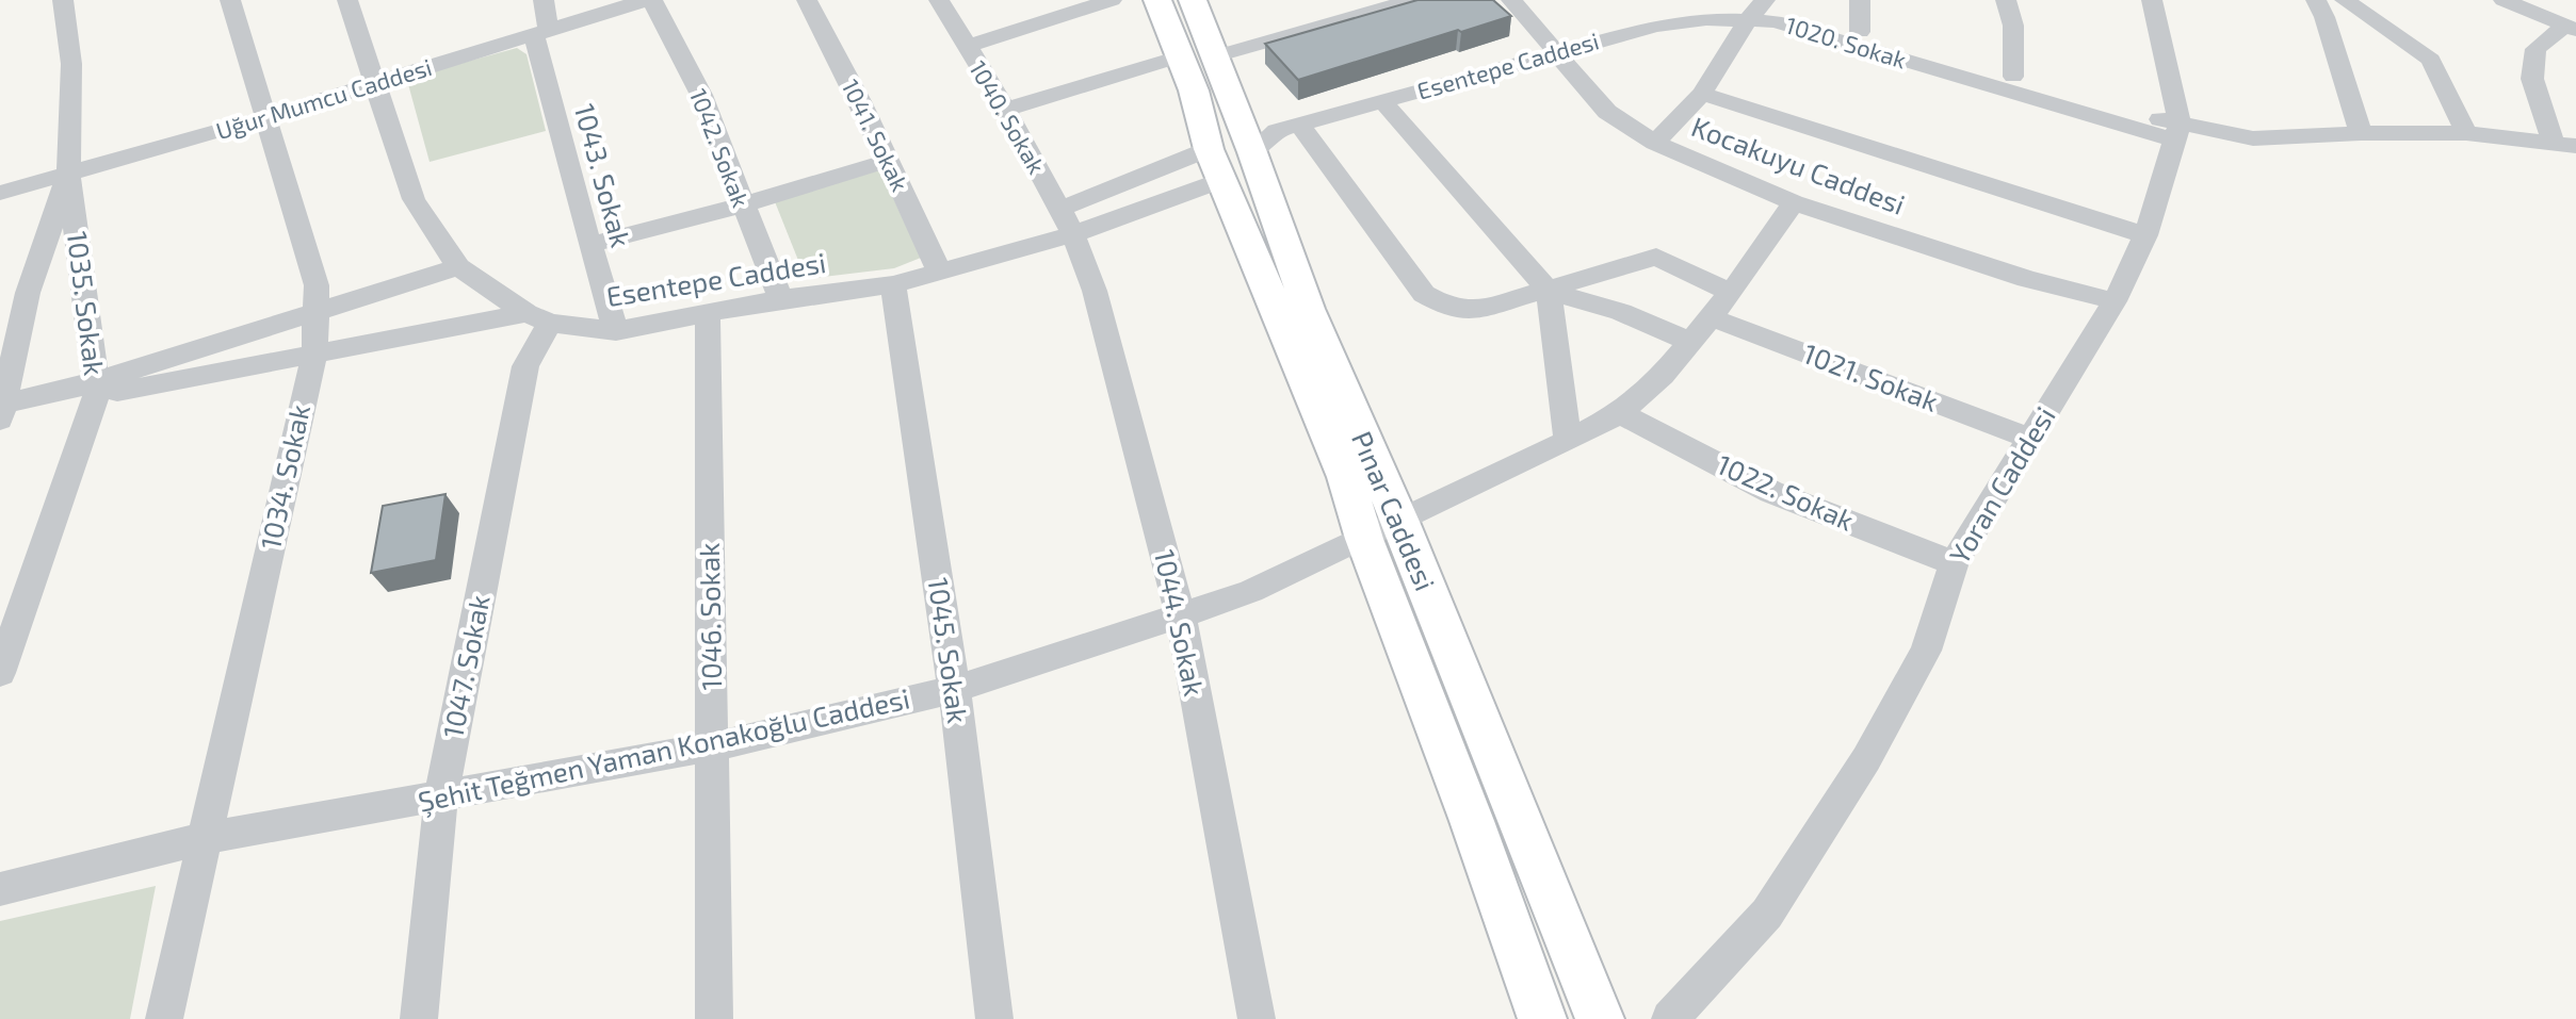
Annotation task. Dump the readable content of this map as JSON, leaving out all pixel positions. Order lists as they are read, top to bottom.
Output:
{
  "streets": {
    "main road": ["Pınar Caddesi"],
    "street": [
      "1020. Sokak",
      "Esentepe Caddesi",
      "Uğur Mumcu Caddesi",
      "1040. Sokak",
      "1041. Sokak",
      "1042. Sokak",
      "Kocakuyu Caddesi",
      "1043. Sokak",
      "1035. Sokak",
      "1021. Sokak",
      "1034. Sokak",
      "Yoran Caddesi",
      "1022. Sokak",
      "1046. Sokak",
      "1044. Sokak",
      "1045. Sokak",
      "1047. Sokak",
      "Şehit Teğmen Yaman Konakoğlu Caddesi"
    ]
  },
  "crossings": [
    ["1020. Sokak", "Esentepe Caddesi"],
    ["1020. Sokak", "Yoran Caddesi"],
    ["Esentepe Caddesi", "Uğur Mumcu Caddesi"],
    ["Esentepe Caddesi", "1040. Sokak"],
    ["Esentepe Caddesi", "1041. Sokak"],
    ["Esentepe Caddesi", "1042. Sokak"],
    ["Esentepe Caddesi", "Kocakuyu Caddesi"],
    ["Esentepe Caddesi", "1043. Sokak"],
    ["Esentepe Caddesi", "1021. Sokak"],
    ["Esentepe Caddesi", "Pınar Caddesi"],
    ["Esentepe Caddesi", "1046. Sokak"],
    ["Esentepe Caddesi", "1044. Sokak"],
    ["Esentepe Caddesi", "1045. Sokak"],
    ["Esentepe Caddesi", "1047. Sokak"],
    ["Uğur Mumcu Caddesi", "1043. Sokak"],
    ["Uğur Mumcu Caddesi", "1035. Sokak"],
    ["Uğur Mumcu Caddesi", "1034. Sokak"],
    ["1040. Sokak", "1044. Sokak"],
    ["Kocakuyu Caddesi", "Yoran Caddesi"],
    ["Kocakuyu Caddesi", "Şehit Teğmen Yaman Konakoğlu Caddesi"],
    ["1021. Sokak", "Yoran Caddesi"],
    ["1021. Sokak", "Şehit Teğmen Yaman Konakoğlu Caddesi"],
    ["1034. Sokak", "Şehit Teğmen Yaman Konakoğlu Caddesi"],
    ["Yoran Caddesi", "1022. Sokak"],
    ["1022. Sokak", "Şehit Teğmen Yaman Konakoğlu Caddesi"],
    ["Pınar Caddesi", "Şehit Teğmen Yaman Konakoğlu Caddesi"],
    ["1046. Sokak", "Şehit Teğmen Yaman Konakoğlu Caddesi"],
    ["1044. Sokak", "Şehit Teğmen Yaman Konakoğlu Caddesi"],
    ["1045. Sokak", "Şehit Teğmen Yaman Konakoğlu Caddesi"],
    ["1047. Sokak", "Şehit Teğmen Yaman Konakoğlu Caddesi"]
  ]
}
